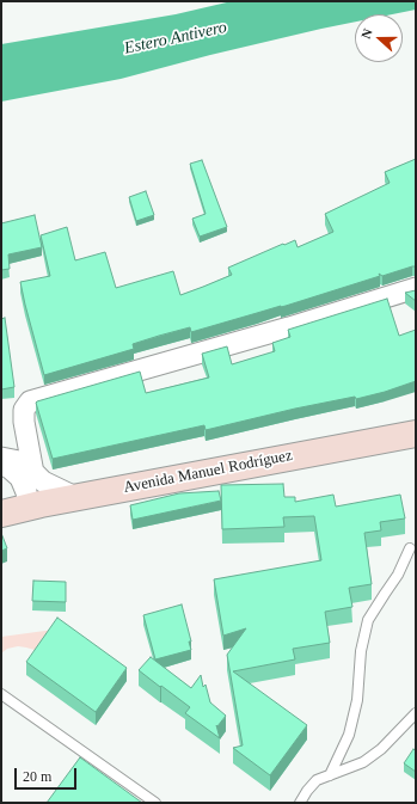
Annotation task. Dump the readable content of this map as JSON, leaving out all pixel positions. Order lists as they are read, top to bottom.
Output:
{
  "streets": {
    "main road": ["Avenida Manuel Rodríguez"]
  },
  "water": ["Estero Antivero"],
  "scale_bar": "20 m",
  "north": "left"
}
